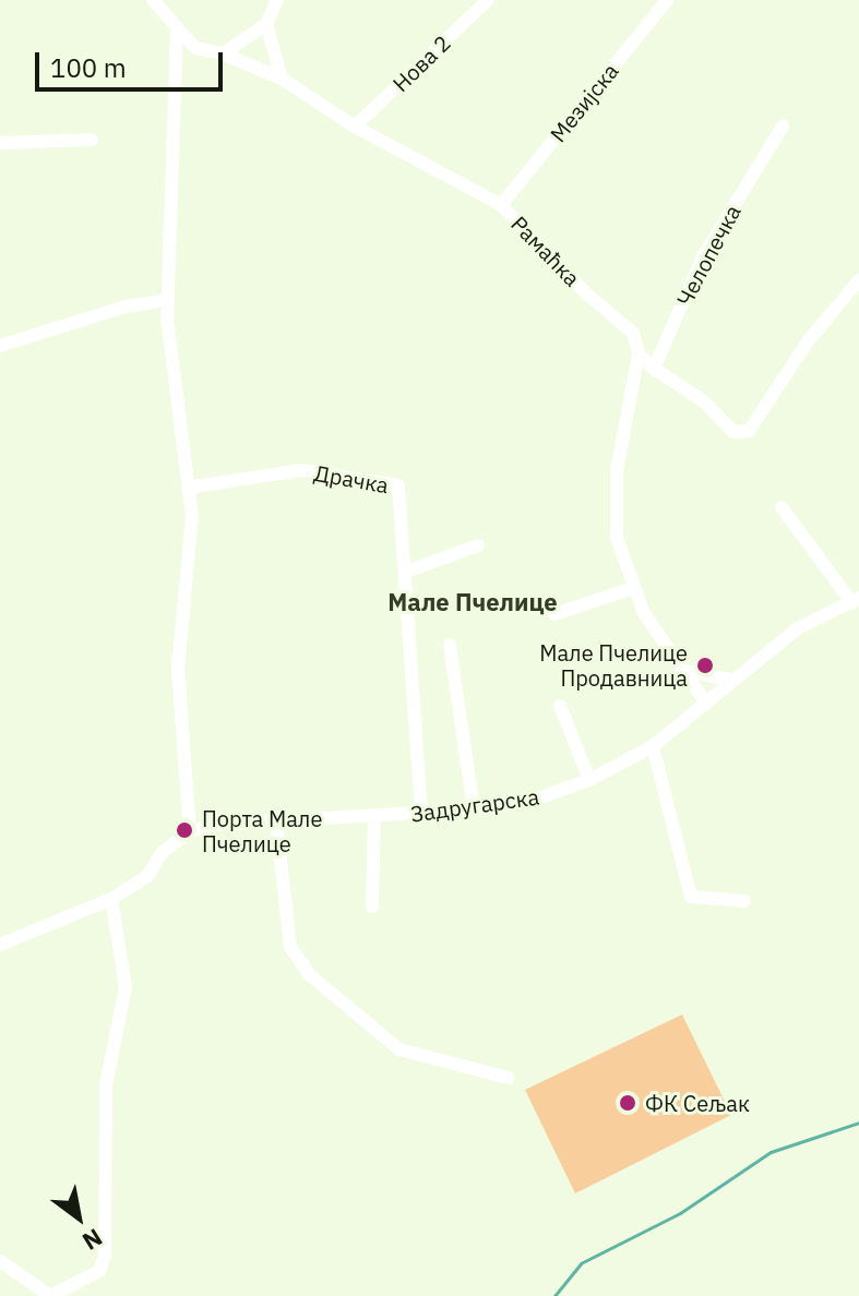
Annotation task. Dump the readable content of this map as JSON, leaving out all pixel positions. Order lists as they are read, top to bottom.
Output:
{
  "streets": {
    "street": [
      "Нова 2",
      "Мезијска",
      "Рамаћка",
      "Челопечка",
      "Драчка",
      "Задругарска"
    ]
  },
  "crossings": [
    ["Нова 2", "Рамаћка"],
    ["Мезијска", "Рамаћка"],
    ["Драчка", "Задругарска"]
  ],
  "districts": ["Мале Пчелице"],
  "places": ["Мале Пчелице Продавница", "Порта Мале Пчелице", "ФК Сељак"],
  "scale_bar": "100 m",
  "north": "bottom right"
}
